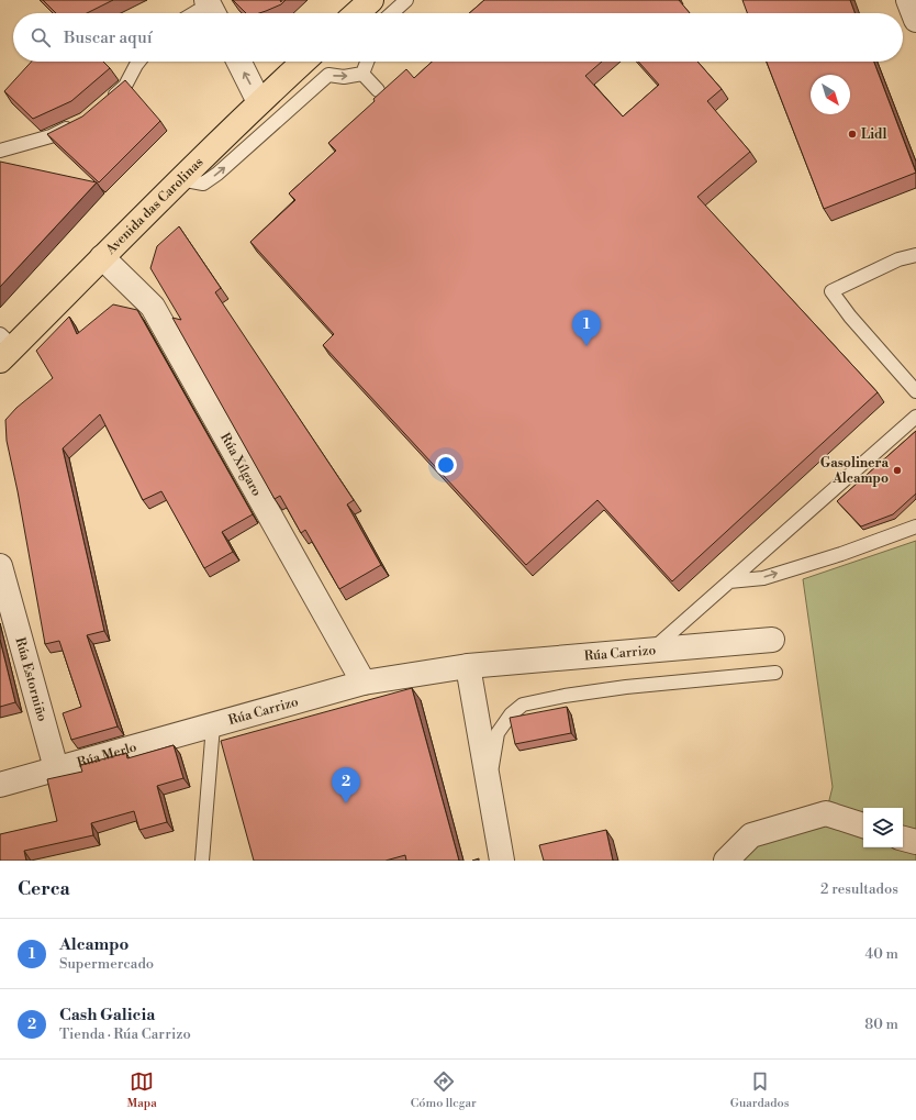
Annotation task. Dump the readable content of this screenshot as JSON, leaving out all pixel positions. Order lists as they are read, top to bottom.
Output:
{
  "streets": {
    "main road": ["Avenida das Carolinas"],
    "street": [
      "Rúa Xílgaro",
      "Rúa Carrizo",
      "Rúa Estorniño",
      "Rúa Merlo"
    ]
  },
  "crossings": [
    ["Avenida das Carolinas", "Rúa Xílgaro"],
    ["Rúa Xílgaro", "Rúa Carrizo"],
    ["Rúa Carrizo", "Rúa Merlo"],
    ["Rúa Estorniño", "Rúa Merlo"]
  ],
  "places": ["Lidl", "Gasolinera Alcampo"],
  "north": "bottom right",
  "page": {
    "search": "Buscar aquí",
    "pins": ["1", "2"],
    "heading": ["Cerca", "2 resultados"],
    "list": [
      {
        "mark": "1",
        "name": "Alcampo",
        "note": "Supermercado",
        "value": "40 m"
      },
      {
        "mark": "2",
        "name": "Cash Galicia",
        "note": "Tienda · Rúa Carrizo",
        "value": "80 m"
      }
    ],
    "nav": ["Mapa", "Cómo llegar", "Guardados"]
  }
}
